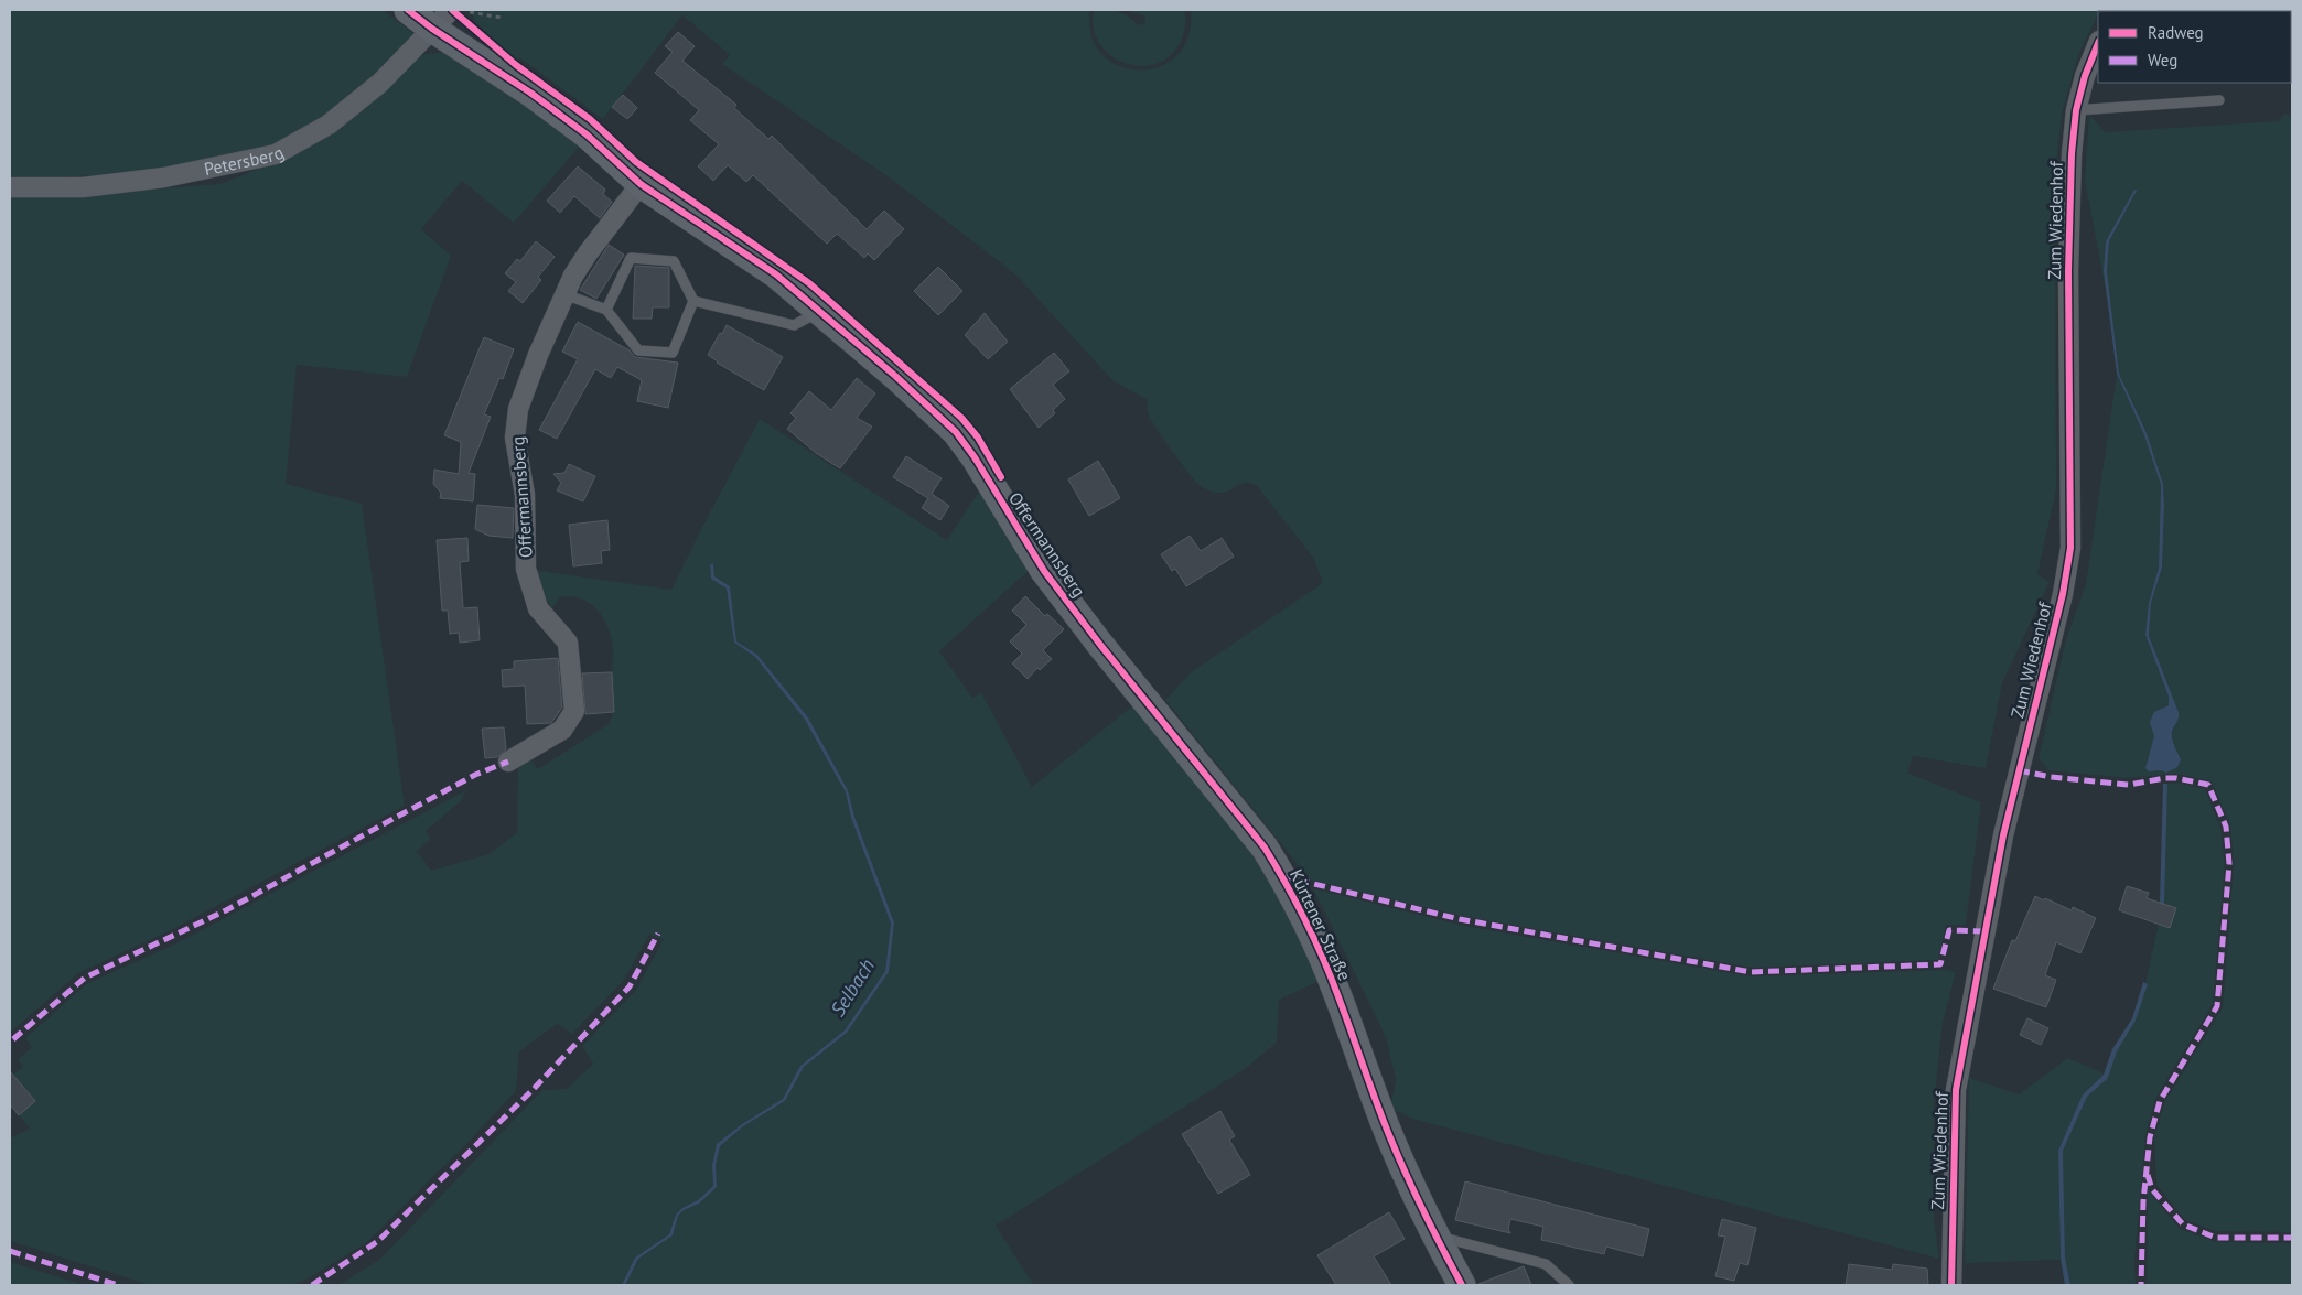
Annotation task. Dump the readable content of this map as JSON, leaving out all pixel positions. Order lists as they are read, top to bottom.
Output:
{
  "streets": {
    "street": [
      "Petersberg",
      "Zum Wiedenhof",
      "Offermannsberg",
      "Kürtener Straße"
    ]
  },
  "crossings": [
    ["Petersberg", "Offermannsberg"],
    ["Offermannsberg", "Kürtener Straße"]
  ],
  "water": ["Selbach"],
  "legend": ["Radweg", "Weg"]
}
